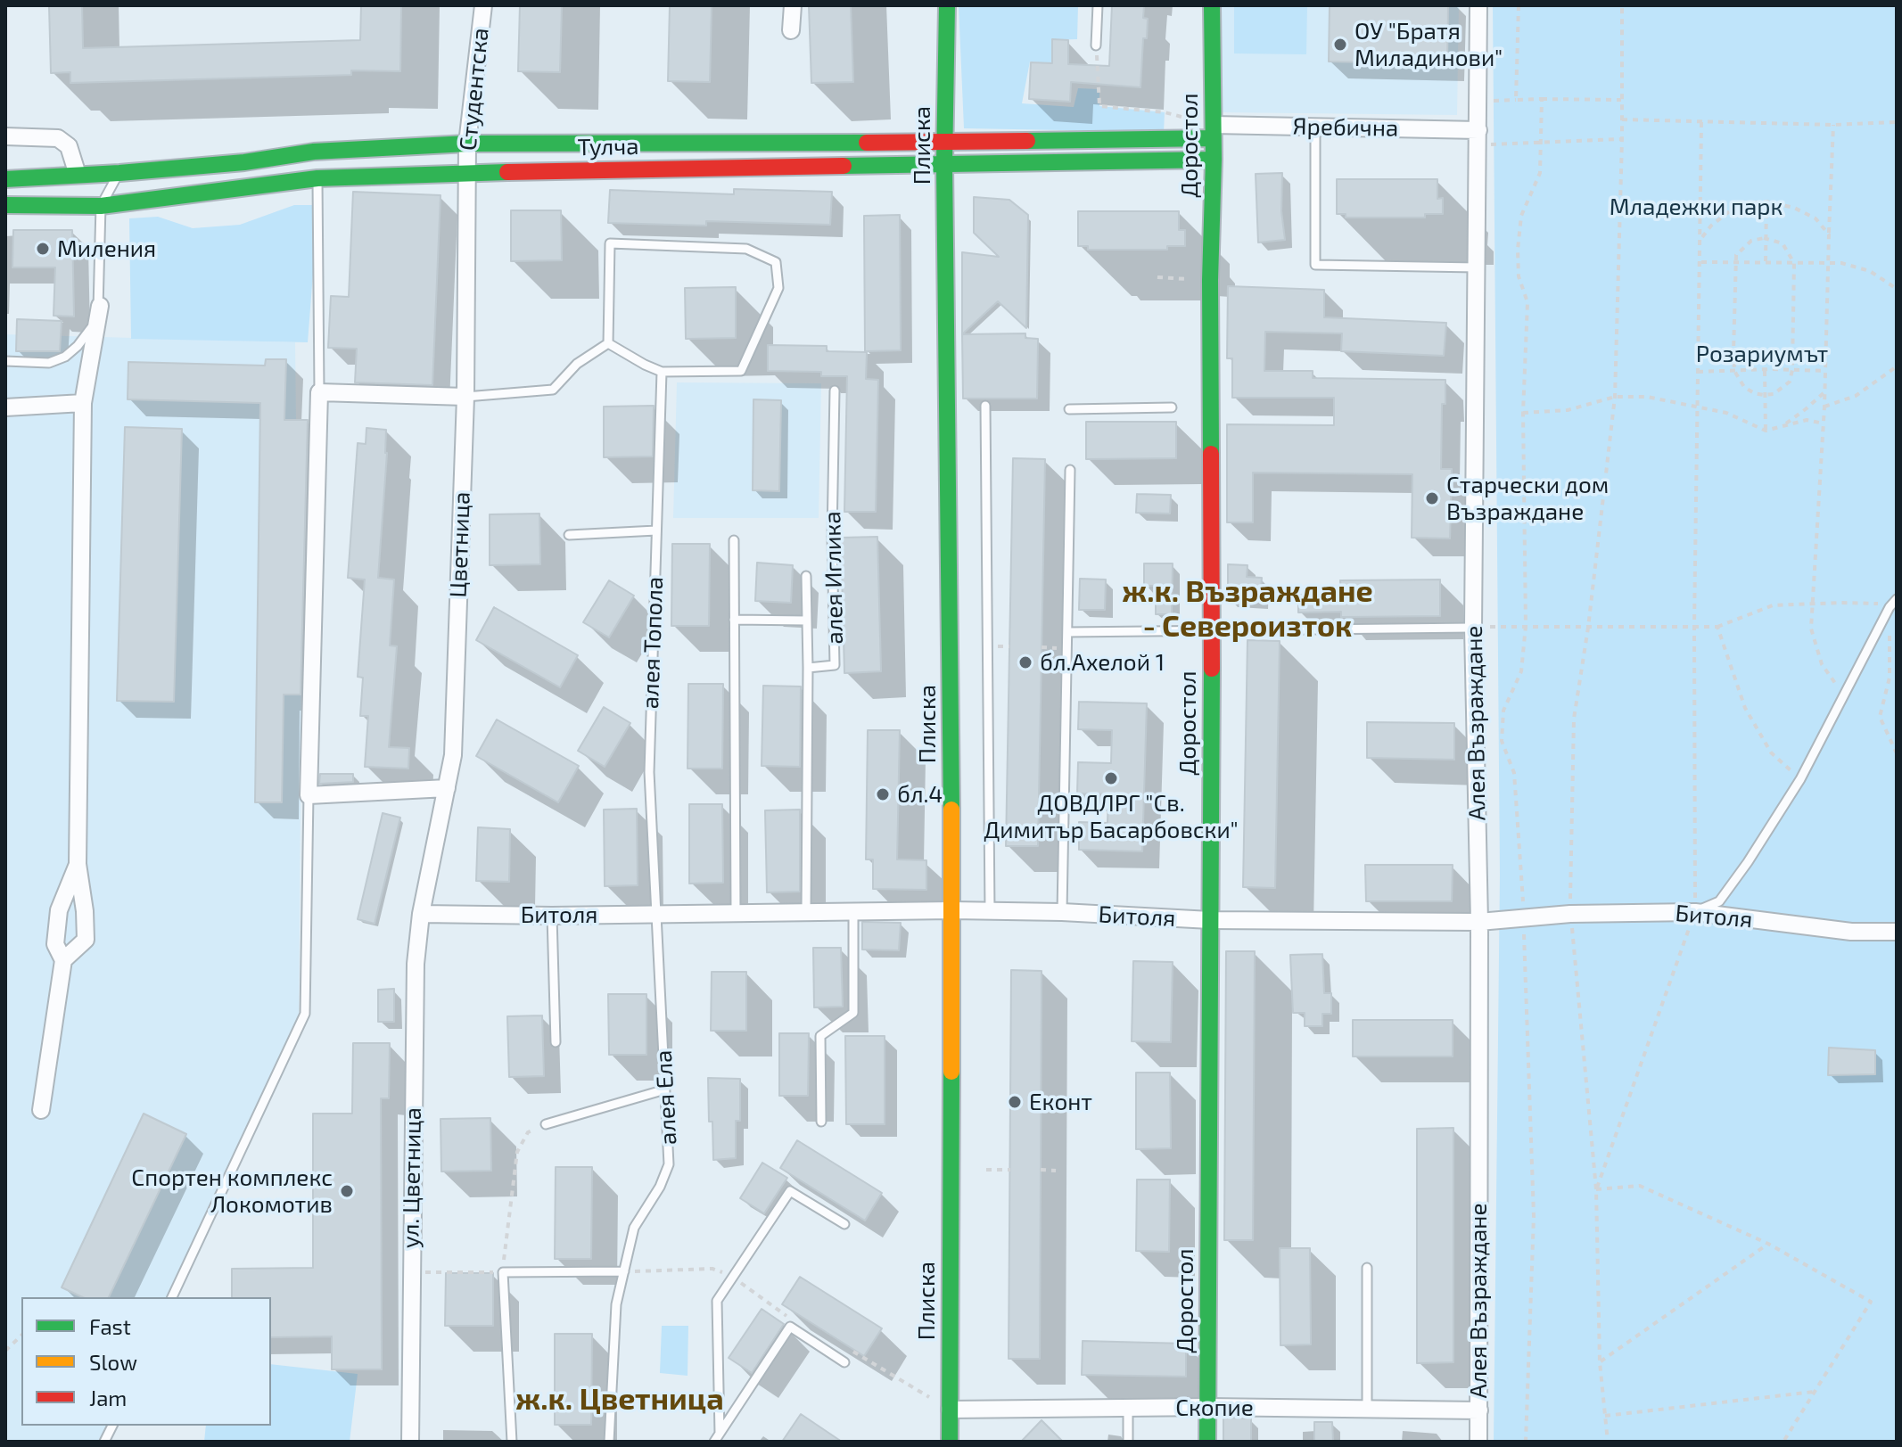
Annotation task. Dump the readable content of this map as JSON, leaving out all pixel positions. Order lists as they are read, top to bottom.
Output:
{
  "streets": {
    "main road": ["Плиска", "Доростол", "Тулча"],
    "street": [
      "Студентска",
      "Яребична",
      "Цветница",
      "Алея Възраждане",
      "Битоля",
      "ул. Цветница",
      "Скопие"
    ],
    "lane": ["алея Иглика", "алея Топола", "алея Ела"]
  },
  "crossings": [
    ["Студентска", "Тулча"],
    ["Студентска", "Цветница"],
    ["Яребична", "Доростол"],
    ["Яребична", "Тулча"],
    ["Яребична", "Алея Възраждане"],
    ["Плиска", "Тулча"],
    ["Плиска", "Битоля"],
    ["Плиска", "Скопие"],
    ["Доростол", "Тулча"],
    ["Доростол", "Битоля"],
    ["Доростол", "Скопие"],
    ["Тулча", "Цветница"],
    ["Цветница", "Битоля"],
    ["Цветница", "ул. Цветница"],
    ["алея Иглика", "Битоля"],
    ["алея Топола", "Битоля"],
    ["алея Топола", "алея Ела"],
    ["Алея Възраждане", "Битоля"],
    ["Алея Възраждане", "Скопие"],
    ["Битоля", "алея Ела"],
    ["Битоля", "ул. Цветница"]
  ],
  "districts": ["ж.к. Възраждане - Североизток", "ж.к. Цветница"],
  "parks": ["Младежки парк", "Розариумът"],
  "places": [
    "ОУ \"Братя Миладинови\"",
    "Миления",
    "Старчески дом Възраждане",
    "бл.Ахелой 1",
    "ДОВДЛРГ \"Св. Димитър Басарбовски\"",
    "бл.4",
    "Еконт",
    "Спортен комплекс Локомотив"
  ],
  "legend": ["Fast", "Slow", "Jam"]
}
